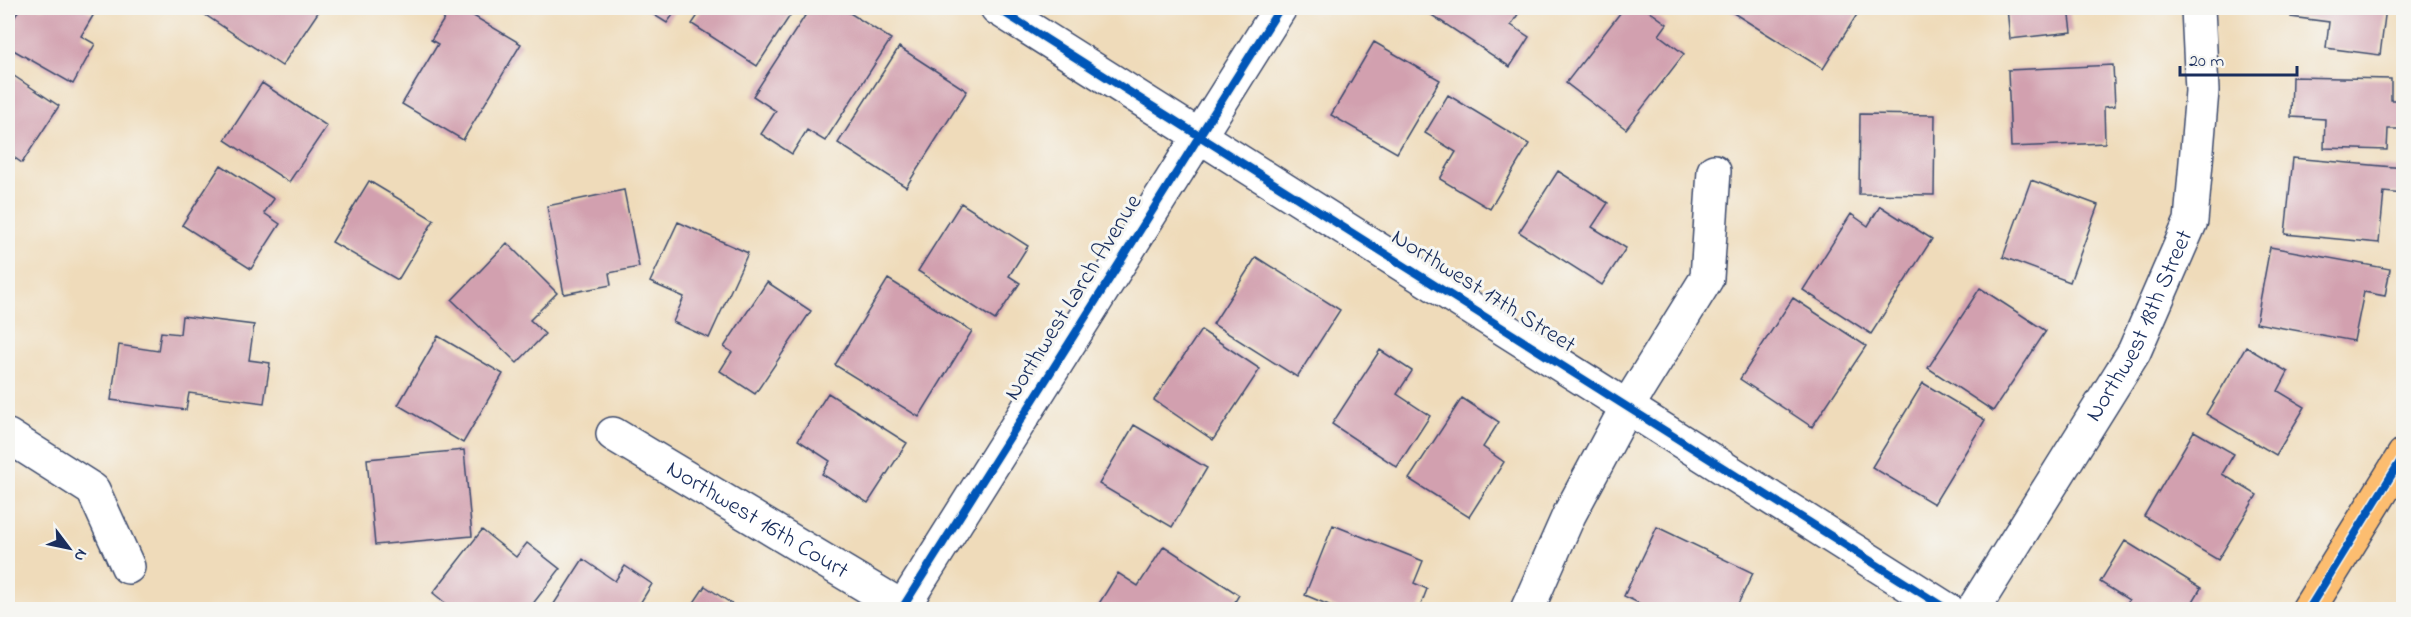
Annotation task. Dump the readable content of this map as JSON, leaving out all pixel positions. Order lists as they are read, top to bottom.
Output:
{
  "streets": {
    "street": [
      "Northwest 17th Street",
      "Northwest Larch Avenue",
      "Northwest 18th Street",
      "Northwest 16th Court"
    ]
  },
  "crossings": [
    ["Northwest 17th Street", "Northwest Larch Avenue"],
    ["Northwest Larch Avenue", "Northwest 16th Court"]
  ],
  "scale_bar": "20 m",
  "north": "bottom right"
}
